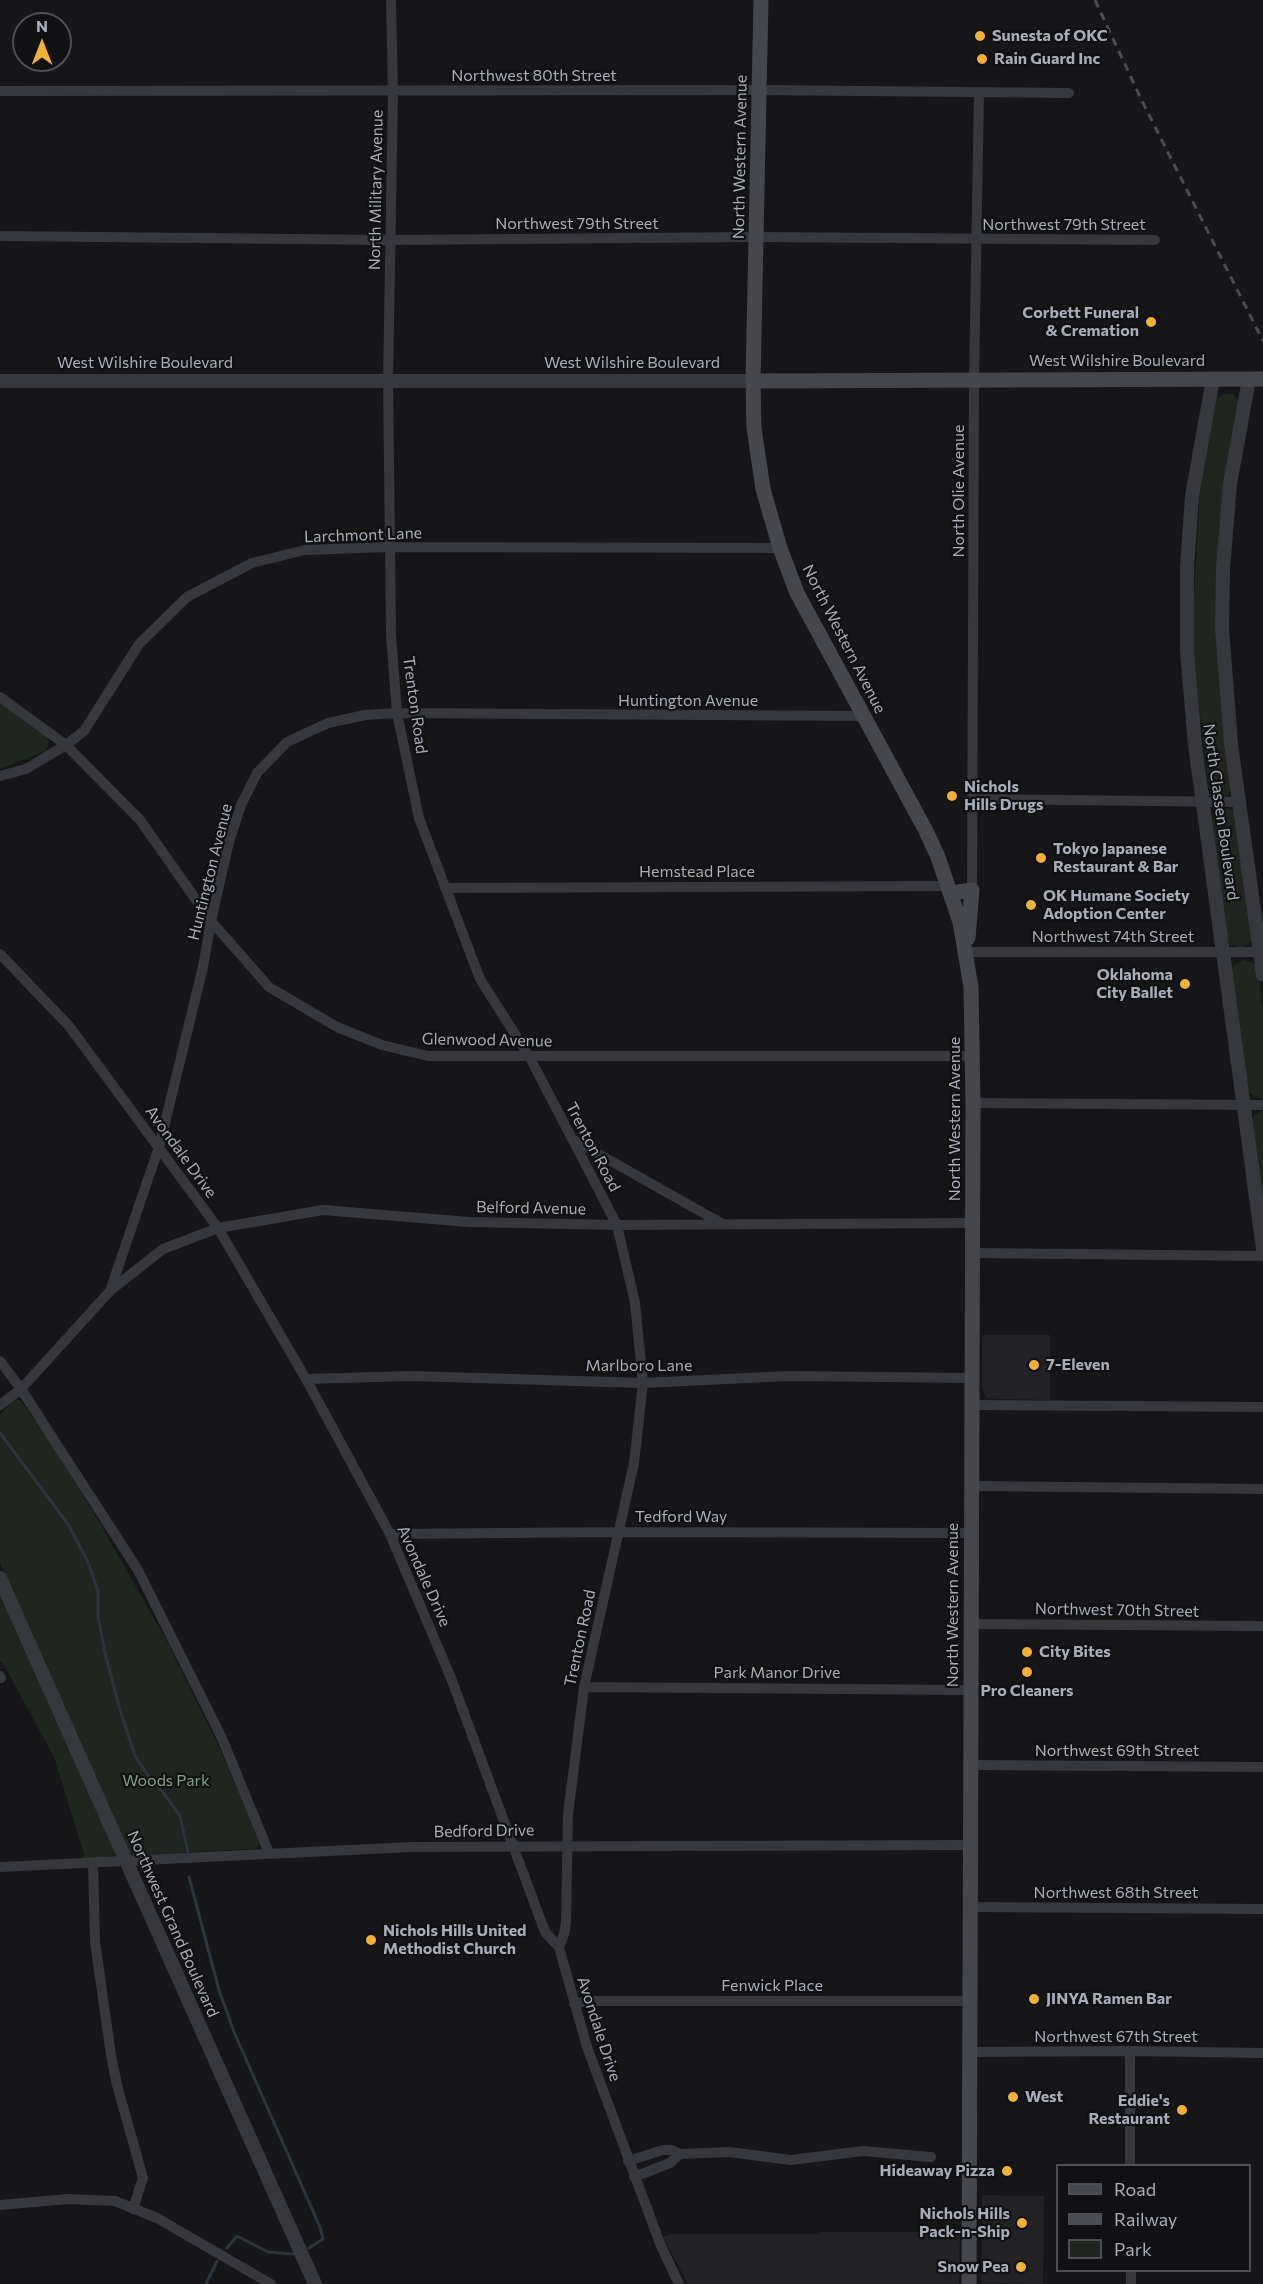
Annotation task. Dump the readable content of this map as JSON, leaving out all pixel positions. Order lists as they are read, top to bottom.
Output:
{
  "streets": {
    "main road": ["North Western Avenue", "West Wilshire Boulevard"],
    "street": [
      "Northwest 80th Street",
      "North Military Avenue",
      "Northwest 79th Street",
      "North Olie Avenue",
      "Larchmont Lane",
      "Huntington Avenue",
      "Trenton Road",
      "North Classen Boulevard",
      "Hemstead Place",
      "Northwest 74th Street",
      "Glenwood Avenue",
      "Avondale Drive",
      "Belford Avenue",
      "Marlboro Lane",
      "Tedford Way",
      "Northwest 70th Street",
      "Park Manor Drive",
      "Northwest 69th Street",
      "Bedford Drive",
      "Northwest 68th Street",
      "Northwest Grand Boulevard",
      "Fenwick Place",
      "Northwest 67th Street"
    ]
  },
  "crossings": [
    ["Northwest 80th Street", "North Western Avenue"],
    ["Northwest 80th Street", "North Military Avenue"],
    ["Northwest 80th Street", "North Olie Avenue"],
    ["North Western Avenue", "Northwest 79th Street"],
    ["North Western Avenue", "West Wilshire Boulevard"],
    ["North Western Avenue", "Larchmont Lane"],
    ["North Western Avenue", "Huntington Avenue"],
    ["North Western Avenue", "Hemstead Place"],
    ["North Western Avenue", "Northwest 74th Street"],
    ["North Western Avenue", "Glenwood Avenue"],
    ["North Western Avenue", "Belford Avenue"],
    ["North Western Avenue", "Marlboro Lane"],
    ["North Western Avenue", "Tedford Way"],
    ["North Western Avenue", "Northwest 70th Street"],
    ["North Western Avenue", "Park Manor Drive"],
    ["North Western Avenue", "Northwest 69th Street"],
    ["North Western Avenue", "Bedford Drive"],
    ["North Western Avenue", "Northwest 68th Street"],
    ["North Western Avenue", "Fenwick Place"],
    ["North Western Avenue", "Northwest 67th Street"],
    ["North Military Avenue", "Northwest 79th Street"],
    ["North Military Avenue", "West Wilshire Boulevard"],
    ["North Military Avenue", "Trenton Road"],
    ["Northwest 79th Street", "North Olie Avenue"],
    ["West Wilshire Boulevard", "North Olie Avenue"],
    ["West Wilshire Boulevard", "Trenton Road"],
    ["West Wilshire Boulevard", "North Classen Boulevard"],
    ["Larchmont Lane", "Trenton Road"],
    ["Larchmont Lane", "Glenwood Avenue"],
    ["Huntington Avenue", "Trenton Road"],
    ["Huntington Avenue", "Glenwood Avenue"],
    ["Huntington Avenue", "Avondale Drive"],
    ["Huntington Avenue", "Belford Avenue"],
    ["Trenton Road", "Hemstead Place"],
    ["Trenton Road", "Glenwood Avenue"],
    ["Trenton Road", "Avondale Drive"],
    ["Trenton Road", "Belford Avenue"],
    ["Trenton Road", "Marlboro Lane"],
    ["Trenton Road", "Tedford Way"],
    ["Trenton Road", "Park Manor Drive"],
    ["Trenton Road", "Bedford Drive"],
    ["North Classen Boulevard", "Northwest 74th Street"],
    ["Avondale Drive", "Belford Avenue"],
    ["Avondale Drive", "Marlboro Lane"],
    ["Avondale Drive", "Tedford Way"],
    ["Avondale Drive", "Bedford Drive"],
    ["Avondale Drive", "Fenwick Place"],
    ["Bedford Drive", "Northwest Grand Boulevard"]
  ],
  "parks": ["Woods Park"],
  "places": [
    "Sunesta of OKC",
    "Rain Guard Inc",
    "Corbett Funeral & Cremation",
    "Nichols Hills Drugs",
    "Tokyo Japanese Restaurant & Bar",
    "OK Humane Society Adoption Center",
    "Oklahoma City Ballet",
    "7-Eleven",
    "City Bites",
    "Pro Cleaners",
    "Nichols Hills United Methodist Church",
    "JINYA Ramen Bar",
    "West",
    "Eddie's Restaurant",
    "Hideaway Pizza",
    "Nichols Hills Pack-n-Ship",
    "Snow Pea"
  ],
  "legend": ["Road", "Railway", "Park"],
  "north": "top"
}
